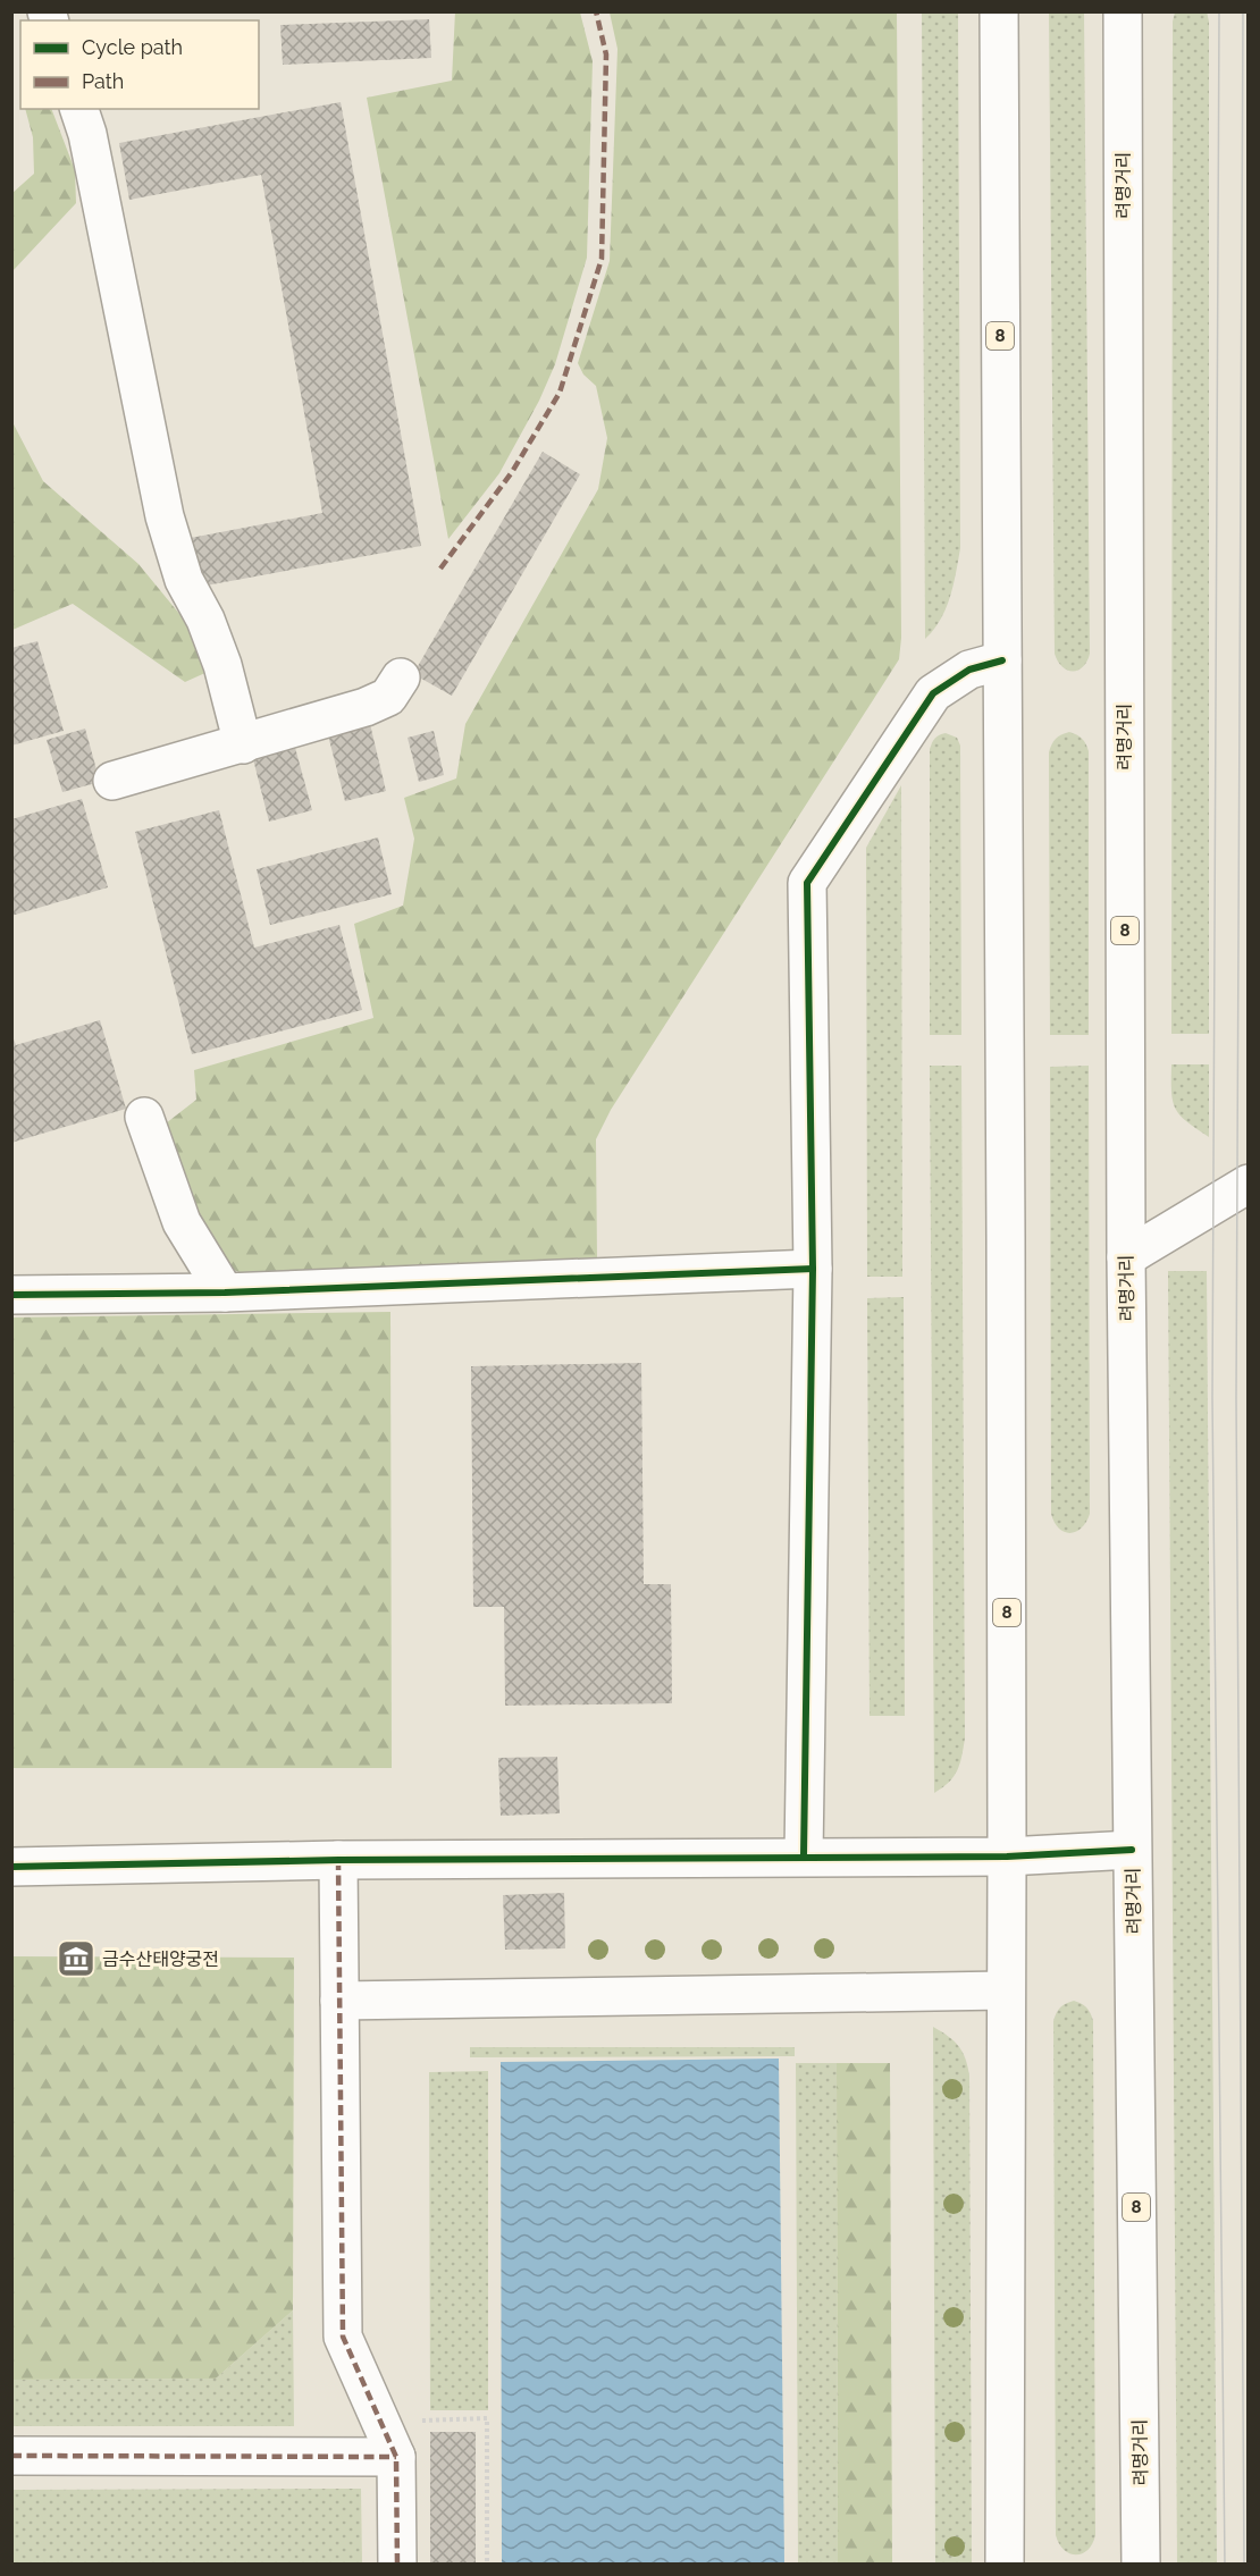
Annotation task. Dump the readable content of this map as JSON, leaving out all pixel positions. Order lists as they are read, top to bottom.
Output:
{
  "streets": {
    "main road": ["려명거리", "8"]
  },
  "places": {
    "museum": ["금수산태양궁전"]
  },
  "legend": ["Cycle path", "Path"]
}
